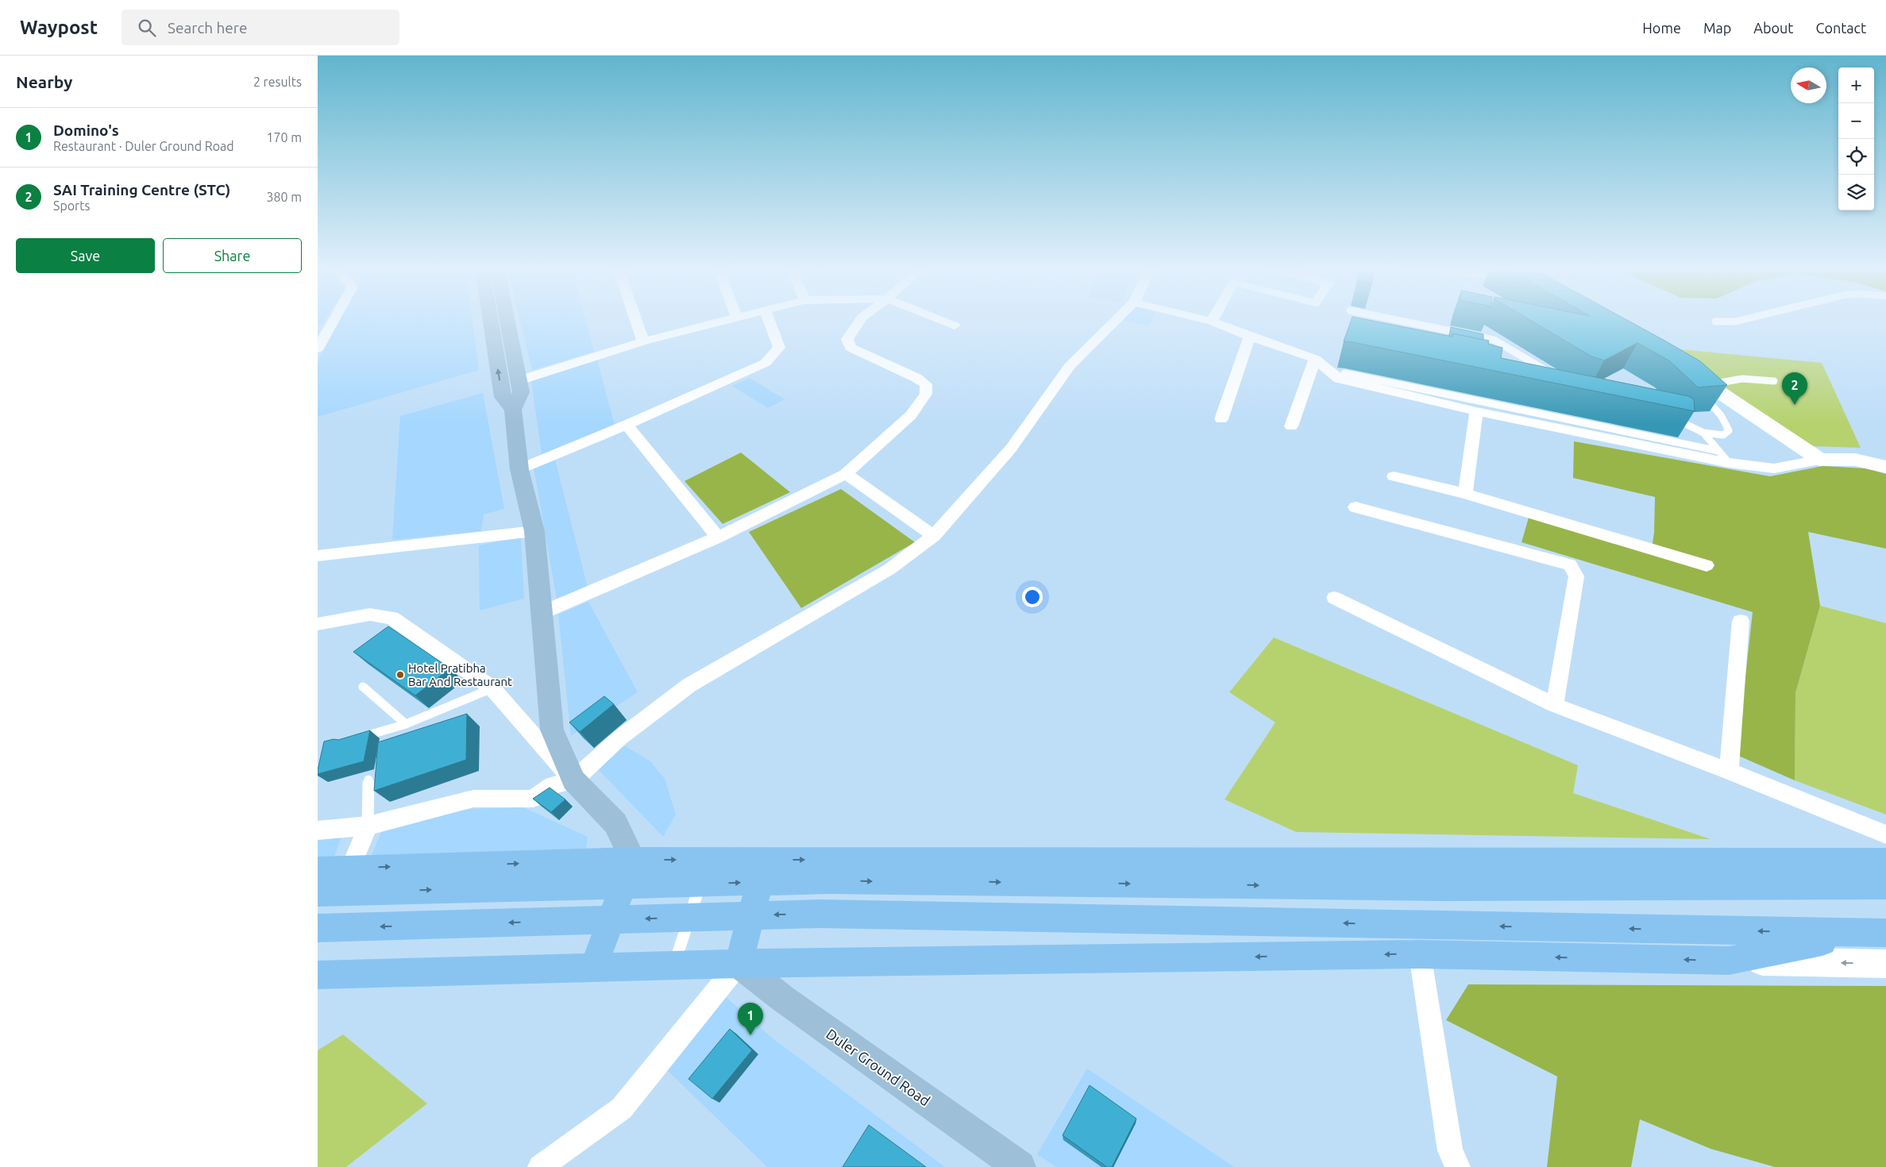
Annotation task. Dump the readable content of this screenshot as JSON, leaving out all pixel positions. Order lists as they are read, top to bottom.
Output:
{
  "streets": {
    "main road": ["Duler Ground Road"]
  },
  "places": ["Hotel Pratibha Bar And Restaurant"],
  "north": "left",
  "page": {
    "header": "Waypost",
    "search": "Search here",
    "nav": [
      "Home",
      "Map",
      "About",
      "Contact"
    ],
    "heading": ["Nearby", "2 results"],
    "map_buttons": ["+", "−"],
    "list": [
      {
        "mark": "1",
        "name": "Domino's",
        "note": "Restaurant · Duler Ground Road",
        "value": "170 m"
      },
      {
        "mark": "2",
        "name": "SAI Training Centre (STC)",
        "note": "Sports",
        "value": "380 m"
      }
    ],
    "buttons": ["Save", "Share"],
    "pins": ["2", "1"]
  }
}
